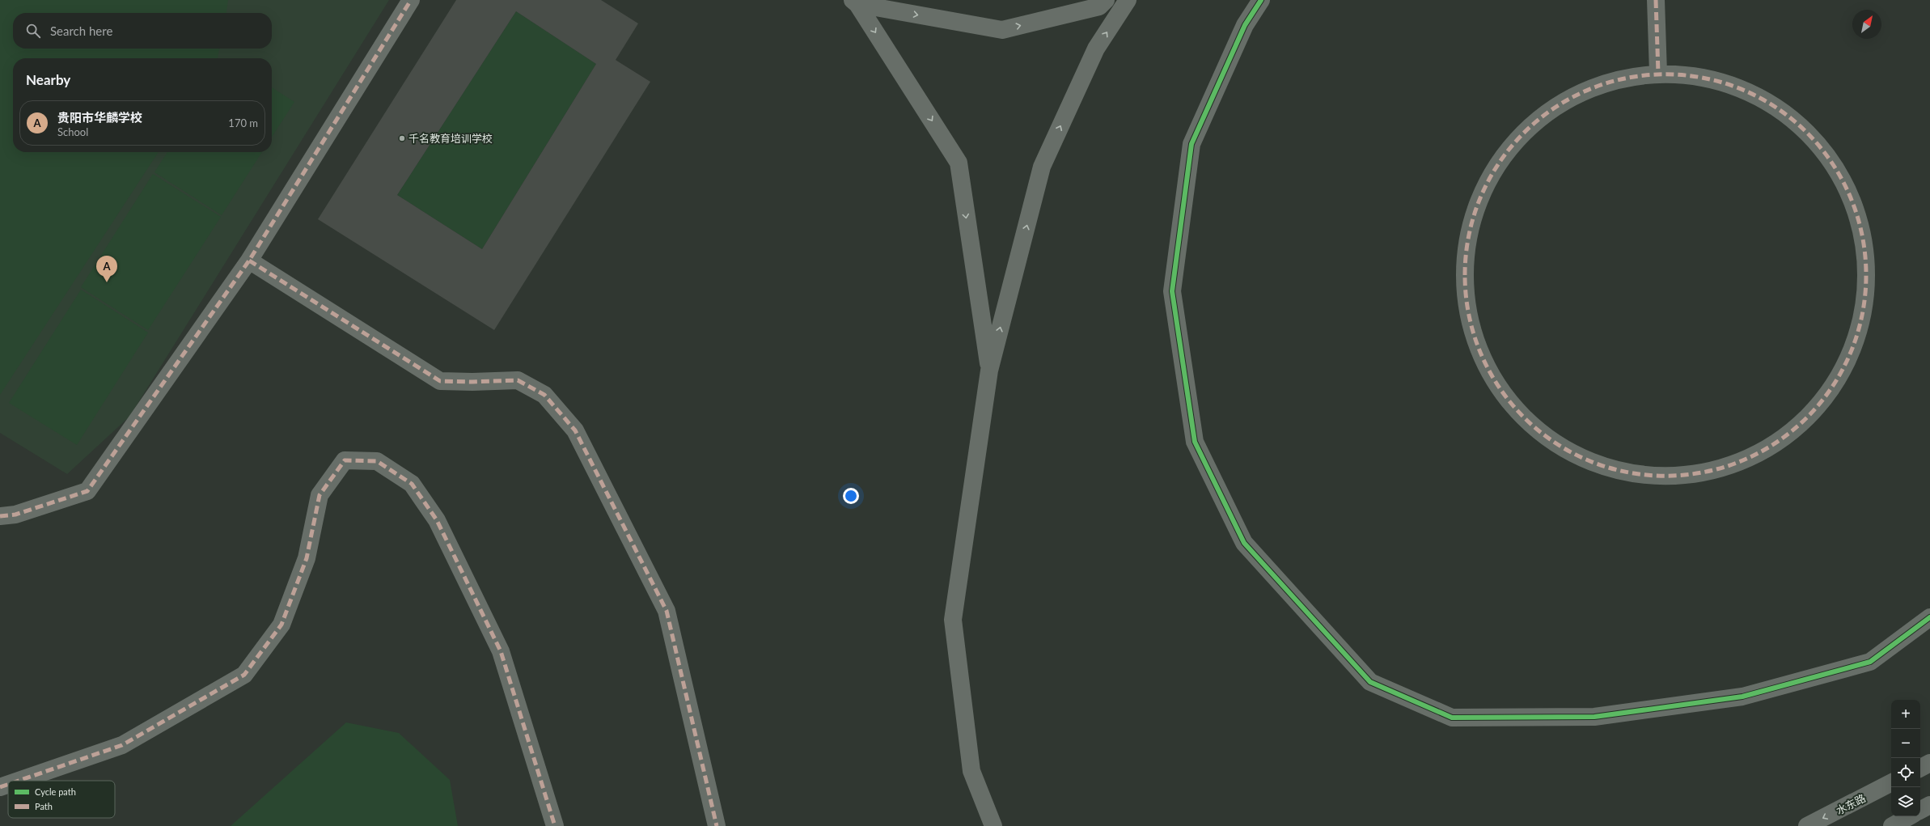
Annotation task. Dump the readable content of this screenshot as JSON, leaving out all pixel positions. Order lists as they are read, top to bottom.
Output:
{
  "streets": {
    "street": ["水东路"]
  },
  "one_way": ["水东路"],
  "places": ["千名教育培训学校"],
  "legend": ["Cycle path", "Path"],
  "north": "top right",
  "page": {
    "search": "Search here",
    "heading": "Nearby",
    "list": [
      {
        "mark": "A",
        "name": "贵阳市华麟学校",
        "note": "School",
        "value": "170 m"
      }
    ],
    "pins": "A",
    "map_buttons": ["+", "−"]
  }
}
